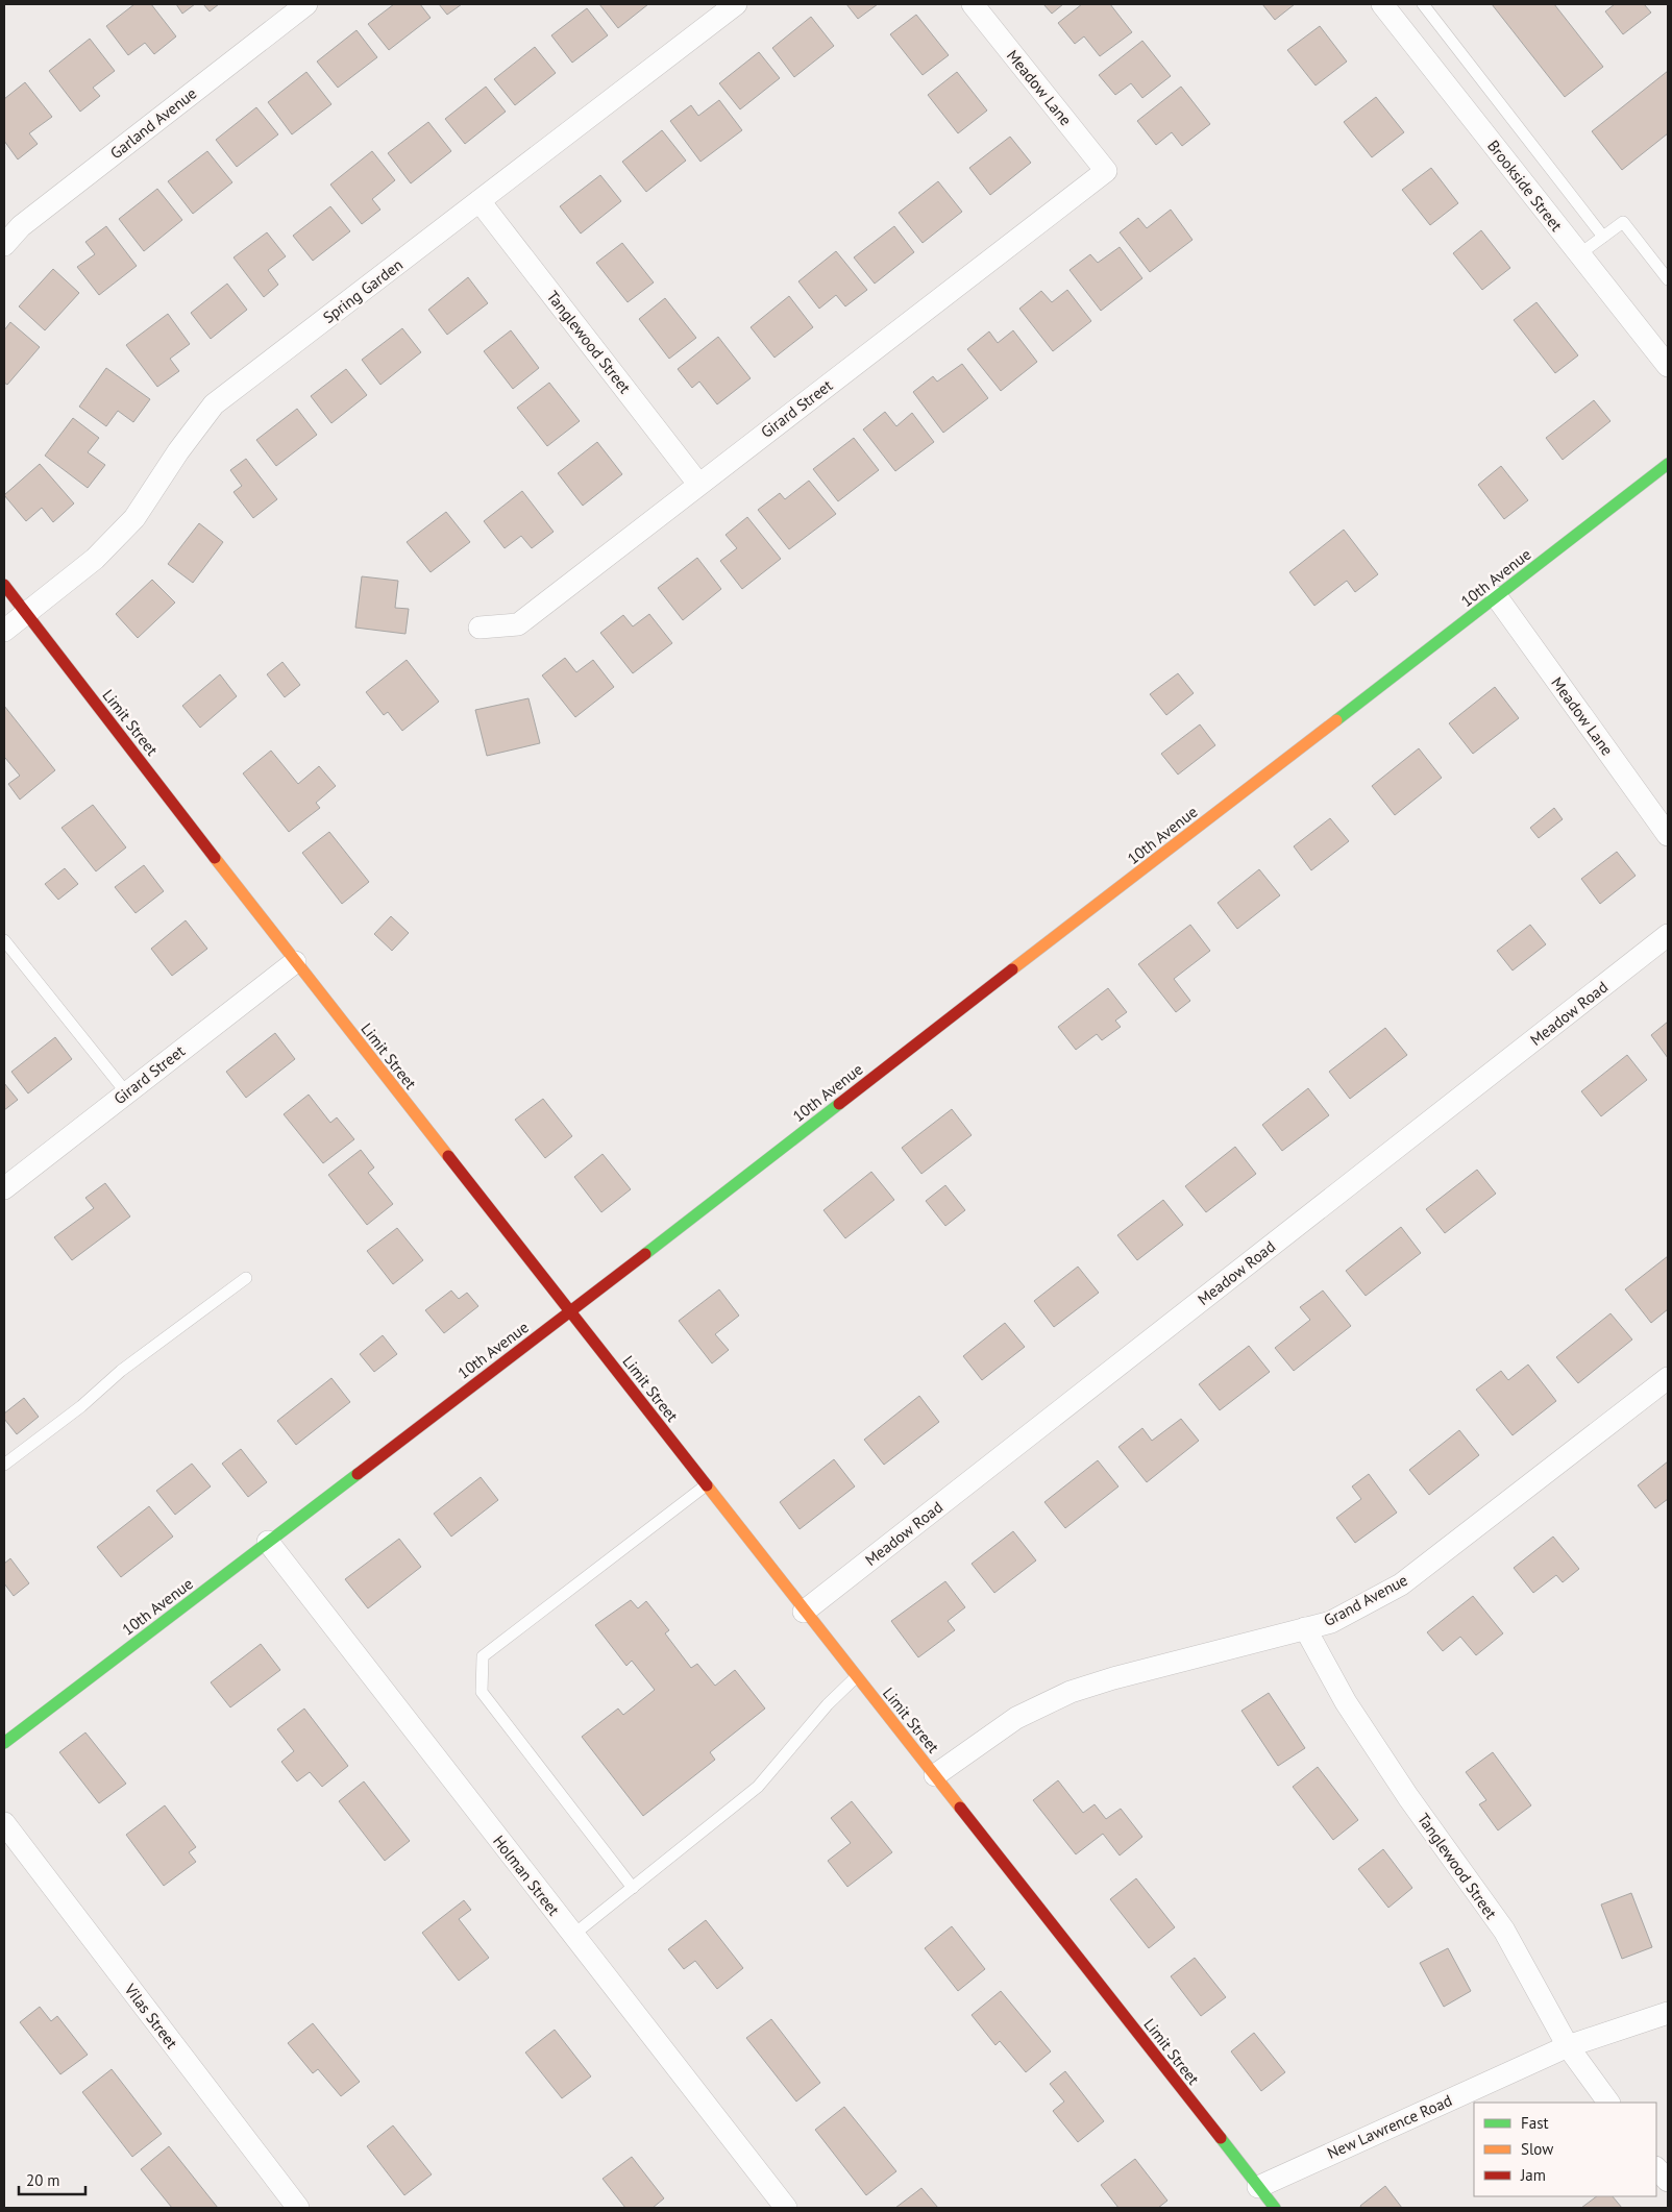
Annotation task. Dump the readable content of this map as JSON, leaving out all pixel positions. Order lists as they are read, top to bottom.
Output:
{
  "streets": {
    "street": [
      "Meadow Lane",
      "Garland Avenue",
      "Brookside Street",
      "Spring Garden",
      "Tanglewood Street",
      "Girard Street",
      "10th Avenue",
      "Limit Street",
      "Meadow Road",
      "Grand Avenue",
      "Holman Street",
      "Vilas Street",
      "New Lawrence Road"
    ]
  },
  "crossings": [
    ["Meadow Lane", "Girard Street"],
    ["Meadow Lane", "10th Avenue"],
    ["Spring Garden", "Tanglewood Street"],
    ["Spring Garden", "Limit Street"],
    ["Tanglewood Street", "Girard Street"],
    ["Tanglewood Street", "Grand Avenue"],
    ["Tanglewood Street", "New Lawrence Road"],
    ["Girard Street", "Limit Street"],
    ["10th Avenue", "Limit Street"],
    ["10th Avenue", "Holman Street"],
    ["Limit Street", "Meadow Road"],
    ["Limit Street", "Grand Avenue"],
    ["Limit Street", "New Lawrence Road"]
  ],
  "legend": ["Fast", "Slow", "Jam"],
  "scale_bar": "20 m"
}
